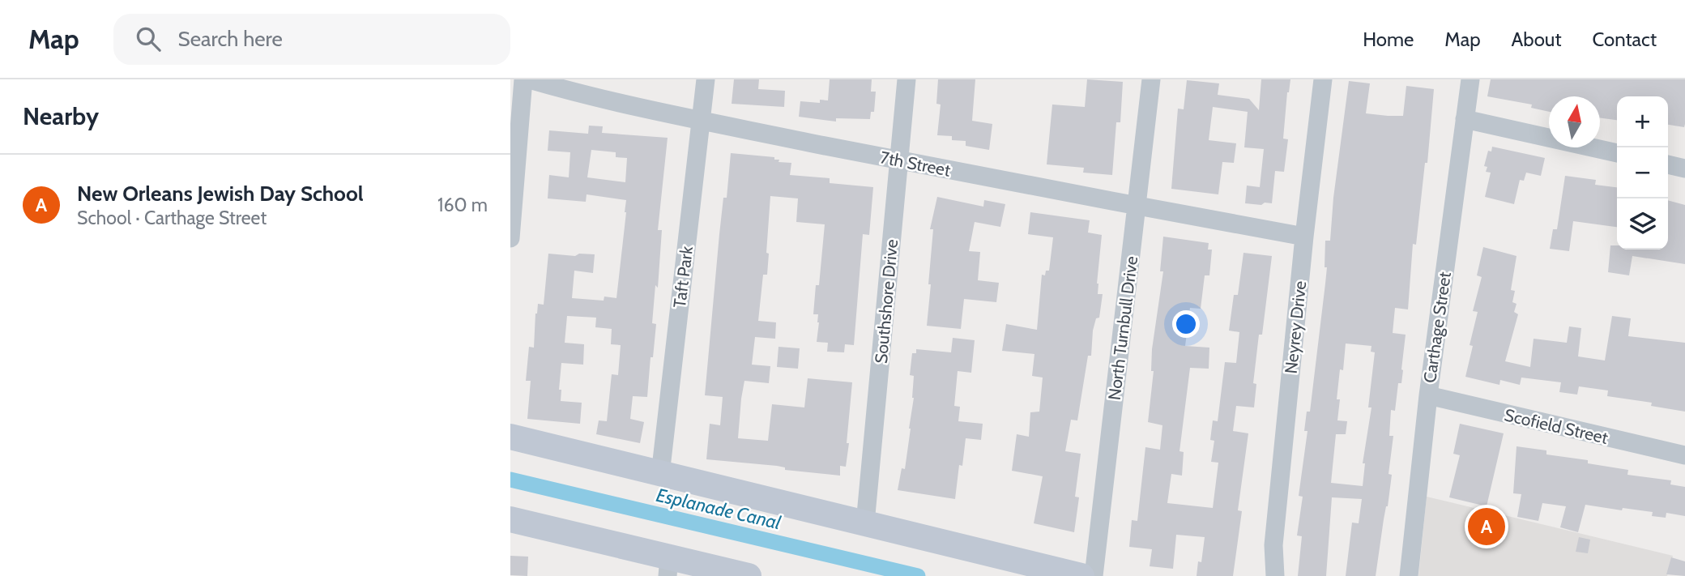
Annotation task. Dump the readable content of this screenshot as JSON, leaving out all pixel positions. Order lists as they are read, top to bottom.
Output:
{
  "streets": {
    "street": [
      "7th Street",
      "Taft Park",
      "Southshore Drive",
      "Neyrey Drive",
      "Carthage Street",
      "North Turnbull Drive",
      "Scofield Street"
    ]
  },
  "crossings": [
    ["7th Street", "Taft Park"],
    ["7th Street", "Southshore Drive"],
    ["7th Street", "Neyrey Drive"],
    ["7th Street", "North Turnbull Drive"],
    ["Carthage Street", "Scofield Street"]
  ],
  "water": ["Esplanade Canal"],
  "north": "top",
  "page": {
    "header": "Map",
    "search": "Search here",
    "nav": [
      "Home",
      "Map",
      "About",
      "Contact"
    ],
    "heading": "Nearby",
    "map_buttons": ["+", "−"],
    "list": [
      {
        "mark": "A",
        "name": "New Orleans Jewish Day School",
        "note": "School · Carthage Street",
        "value": "160 m"
      }
    ],
    "pins": "A"
  }
}
